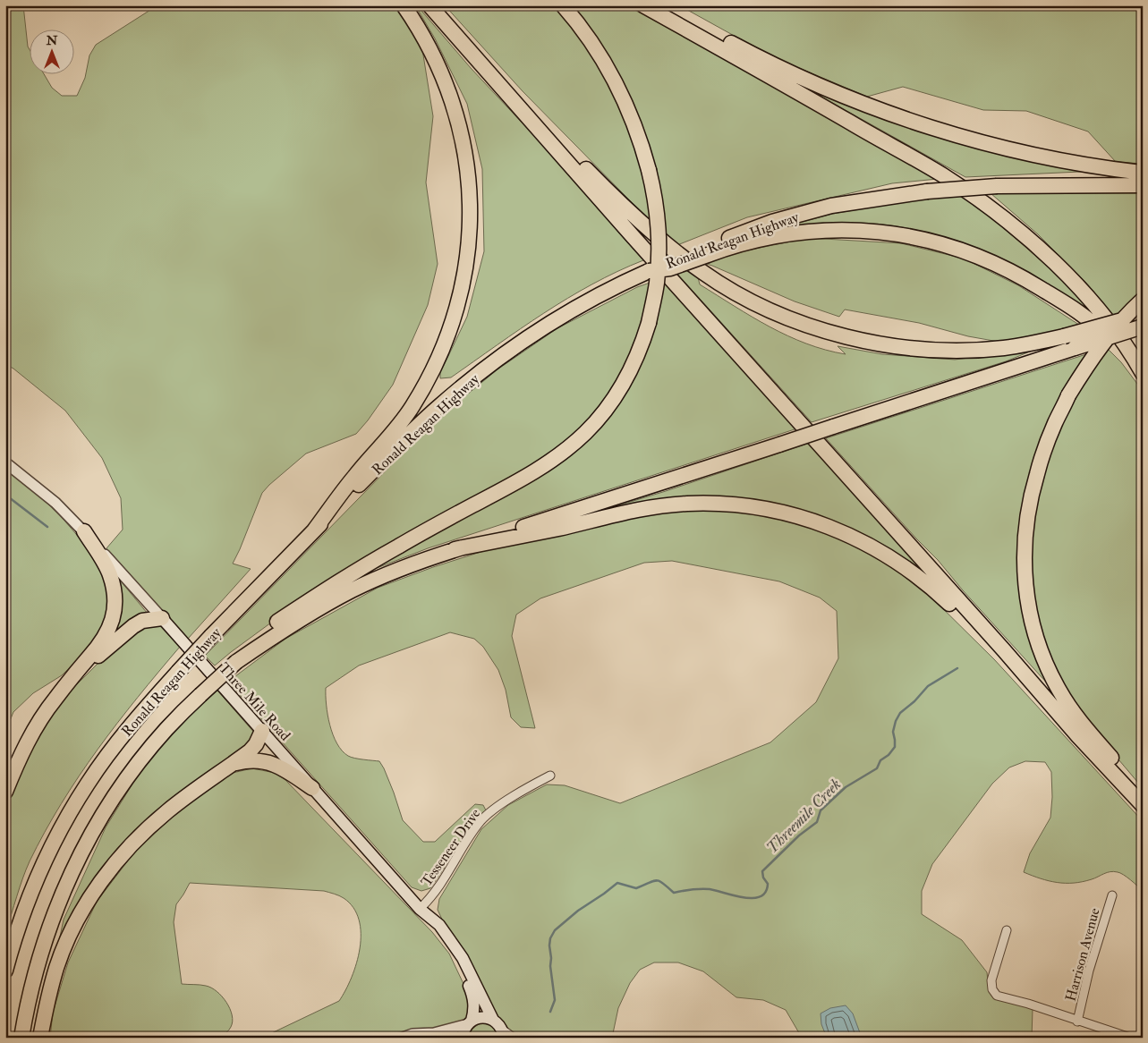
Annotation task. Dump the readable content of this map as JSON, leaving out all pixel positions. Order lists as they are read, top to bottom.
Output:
{
  "streets": {
    "highway": ["Ronald Reagan Highway"],
    "main road": ["Three Mile Road"],
    "street": ["Tesseneer Drive", "Harrison Avenue"]
  },
  "crossings": [
    ["Three Mile Road", "Tesseneer Drive"]
  ],
  "water": ["Threemile Creek"],
  "north": "top"
}
